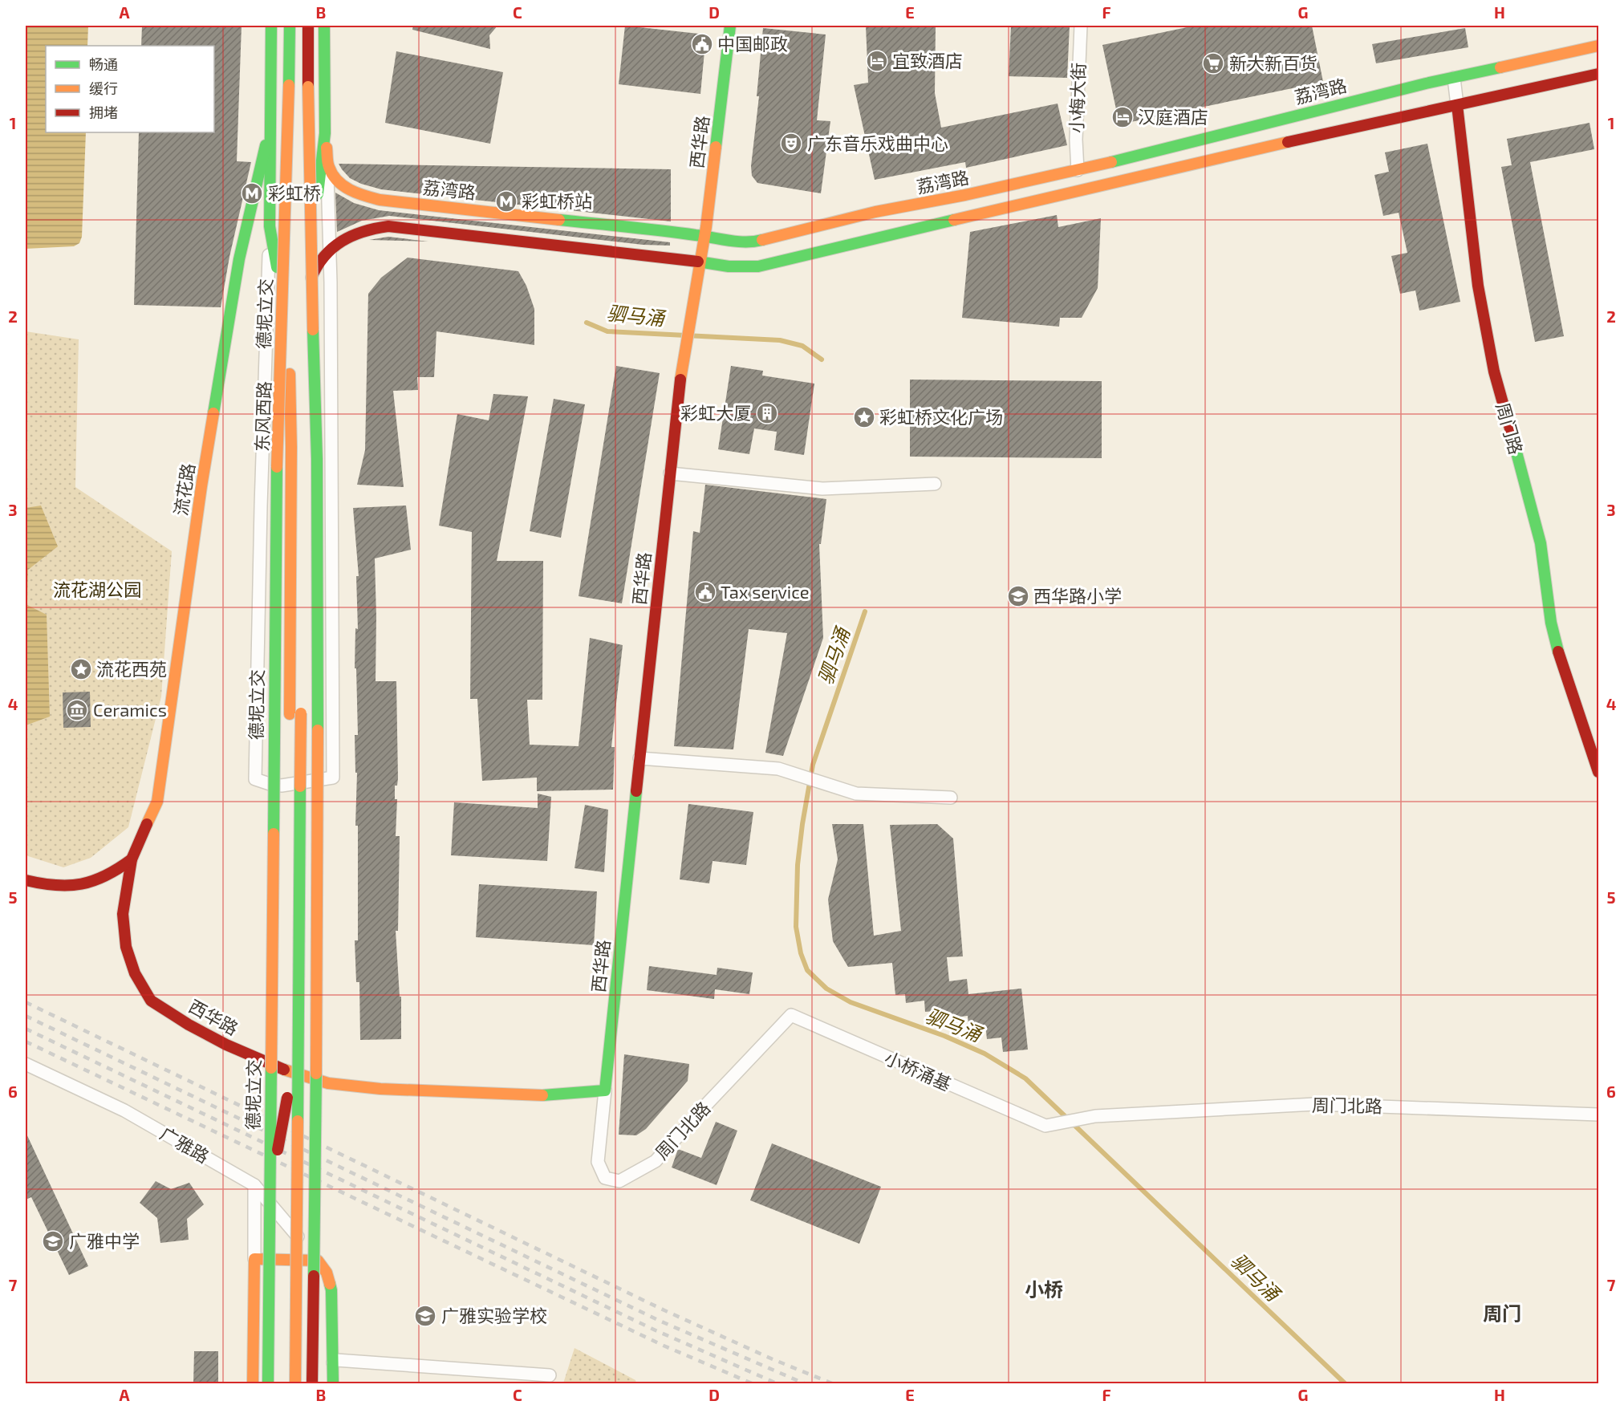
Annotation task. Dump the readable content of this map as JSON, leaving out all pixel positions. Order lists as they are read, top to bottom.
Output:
{
  "streets": {
    "main road": [
      "荔湾路",
      "西华路",
      "德坭立交",
      "东风西路",
      "周门路",
      "流花路"
    ],
    "street": [
      "小梅大街",
      "小桥涌基",
      "周门北路",
      "广雅路"
    ]
  },
  "crossings": [
    ["荔湾路", "小梅大街"],
    ["荔湾路", "西华路"],
    ["荔湾路", "东风西路"],
    ["荔湾路", "周门路"],
    ["西华路", "流花路"],
    ["西华路", "周门北路"],
    ["东风西路", "流花路"],
    ["小桥涌基", "周门北路"]
  ],
  "districts": ["小桥", "周门"],
  "water": ["驷马涌"],
  "parks": ["流花湖公园"],
  "places": {
    "public building": ["中国邮政", "Tax service"],
    "hotel": ["宜致酒店", "汉庭酒店"],
    "supermarket": ["新大新百货"],
    "theatre": ["广东音乐戏曲中心"],
    "metro station": ["彩虹桥", "彩虹桥站"],
    "building": ["彩虹大厦"],
    "place": ["彩虹桥文化广场", "流花西苑"],
    "school or university": ["西华路小学", "广雅中学", "广雅实验学校"],
    "museum": ["Ceramics"]
  },
  "legend": ["畅通", "缓行", "拥堵"],
  "grid": {
    "columns": [
      "A",
      "B",
      "C",
      "D",
      "E",
      "F",
      "G",
      "H"
    ],
    "rows": [
      "1",
      "2",
      "3",
      "4",
      "5",
      "6",
      "7"
    ]
  }
}
